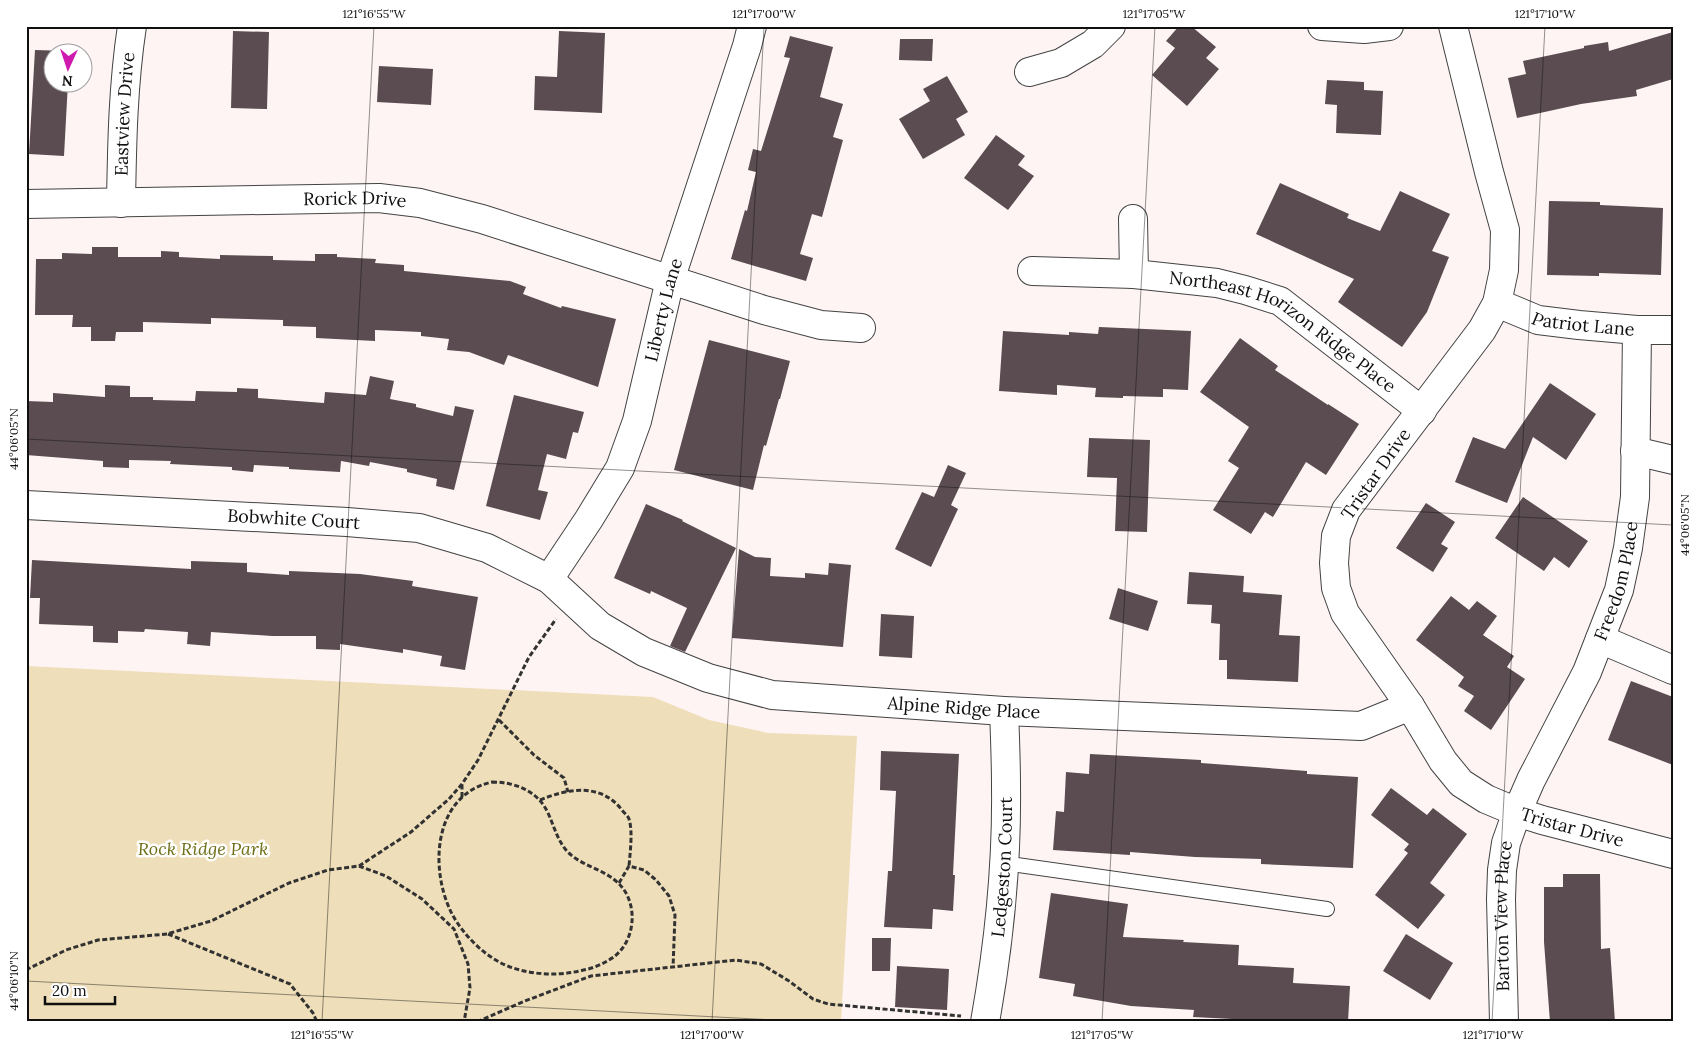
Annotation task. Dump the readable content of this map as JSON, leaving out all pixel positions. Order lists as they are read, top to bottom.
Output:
{
  "streets": {
    "street": [
      "Eastview Drive",
      "Rorick Drive",
      "Liberty Lane",
      "Patriot Lane",
      "Northeast Horizon Ridge Place",
      "Tristar Drive",
      "Bobwhite Court",
      "Freedom Place",
      "Alpine Ridge Place",
      "Ledgeston Court",
      "Barton View Place"
    ]
  },
  "crossings": [
    ["Eastview Drive", "Rorick Drive"],
    ["Rorick Drive", "Liberty Lane"],
    ["Liberty Lane", "Bobwhite Court"],
    ["Liberty Lane", "Alpine Ridge Place"],
    ["Patriot Lane", "Tristar Drive"],
    ["Patriot Lane", "Freedom Place"],
    ["Northeast Horizon Ridge Place", "Tristar Drive"],
    ["Tristar Drive", "Freedom Place"],
    ["Tristar Drive", "Alpine Ridge Place"],
    ["Tristar Drive", "Barton View Place"],
    ["Bobwhite Court", "Alpine Ridge Place"],
    ["Freedom Place", "Barton View Place"],
    ["Alpine Ridge Place", "Ledgeston Court"]
  ],
  "parks": ["Rock Ridge Park"],
  "scale_bar": "20 m",
  "north": "bottom",
  "coordinates": [
    "121°16'55\"W",
    "121°17'00\"W",
    "121°17'05\"W",
    "121°17'10\"W",
    "44°06'05\"N",
    "44°06'10\"N"
  ]
}
